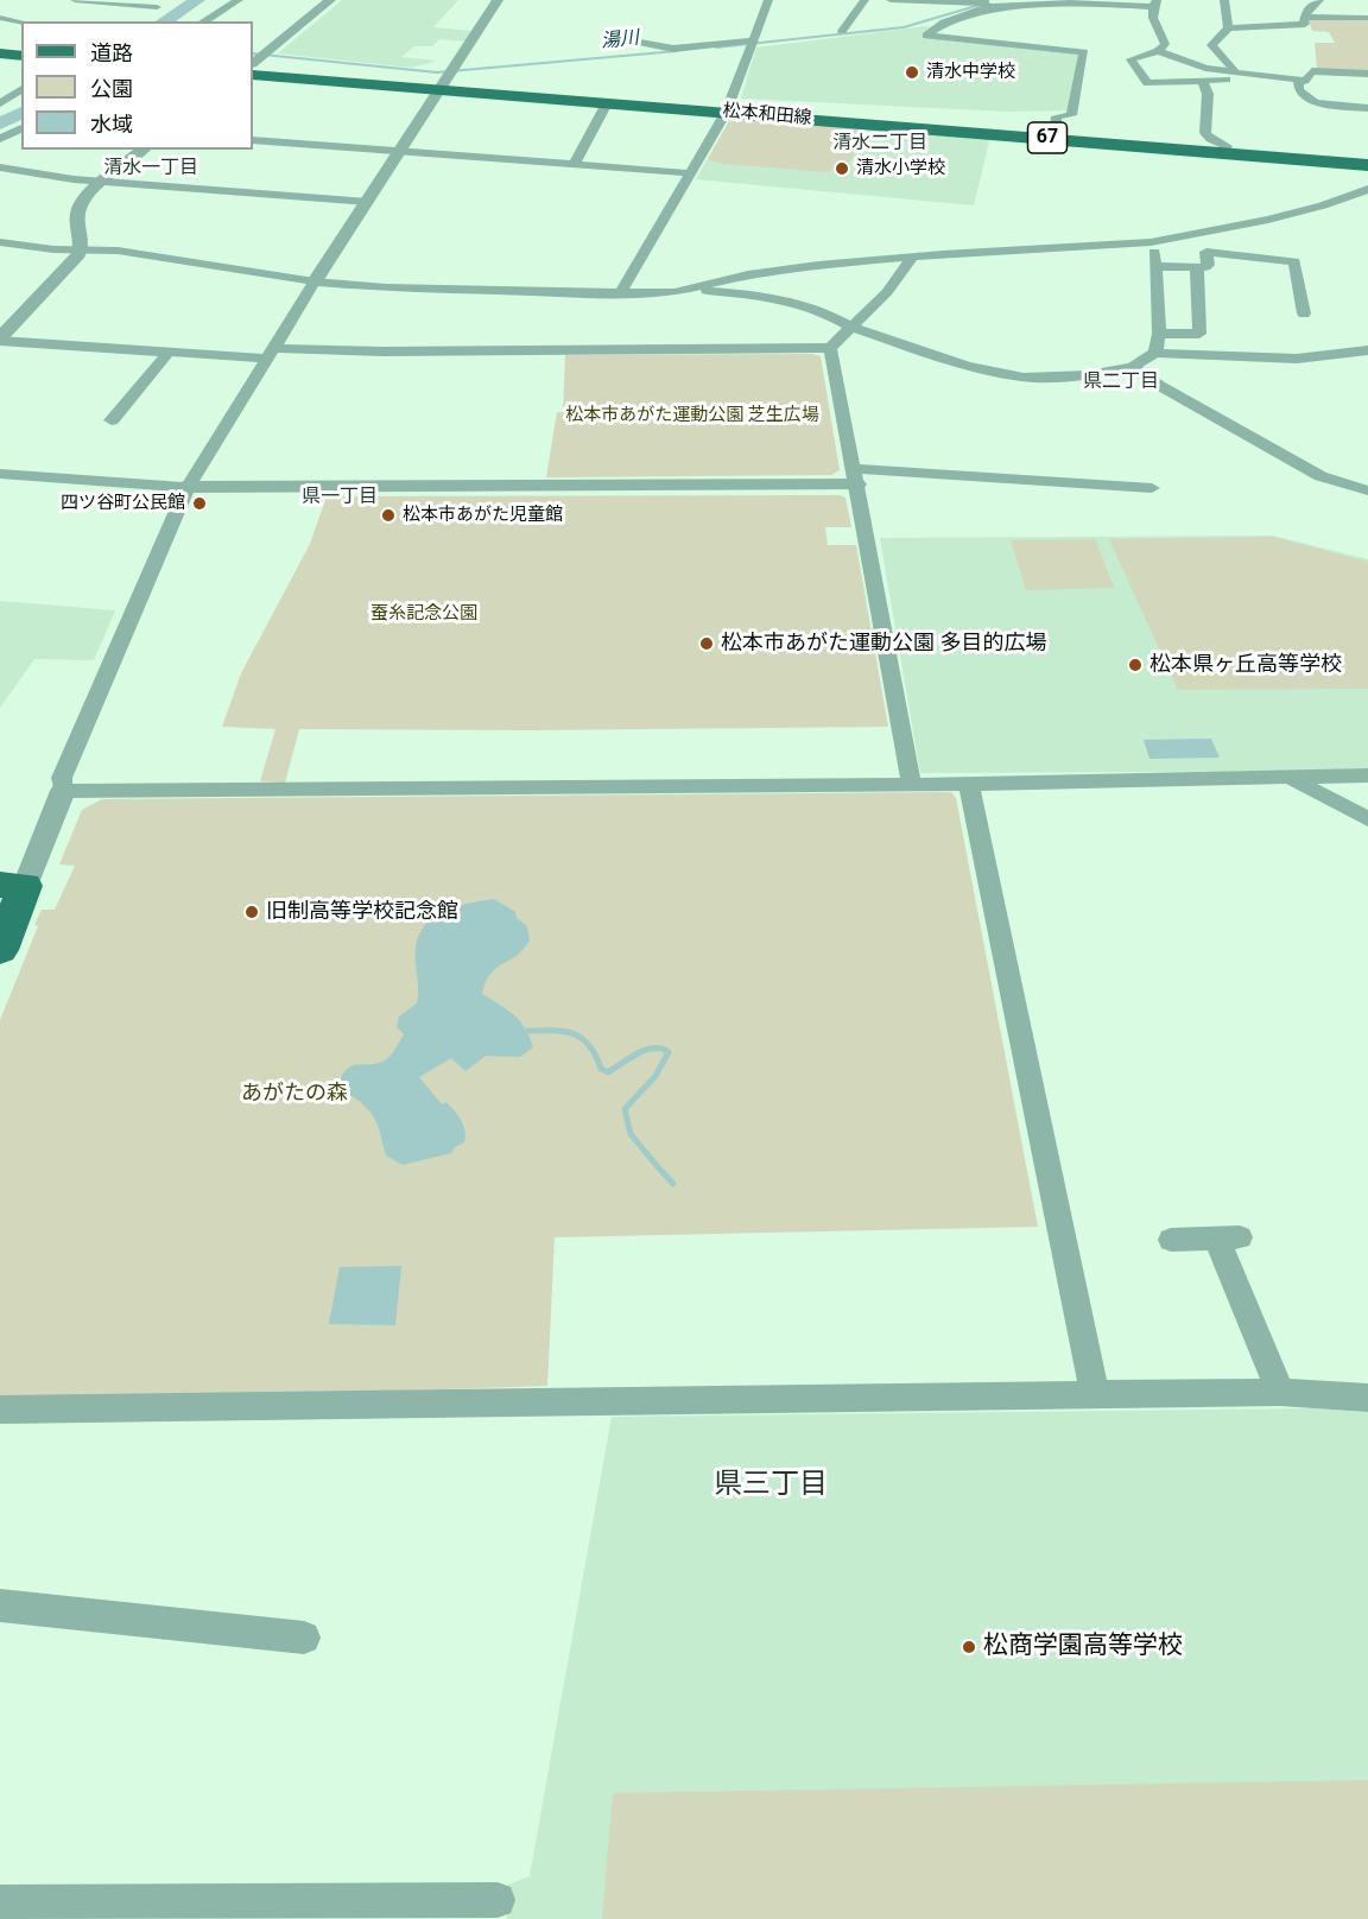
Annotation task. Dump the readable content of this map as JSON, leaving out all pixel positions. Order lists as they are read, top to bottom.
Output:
{
  "streets": {
    "main road": ["松本和田線", "67"]
  },
  "districts": [
    "清水二丁目",
    "清水一丁目",
    "県二丁目",
    "県一丁目",
    "県三丁目"
  ],
  "water": ["湯川"],
  "parks": ["松本市あがた運動公園 芝生広場", "蚕糸記念公園", "あがたの森"],
  "places": [
    "清水中学校",
    "清水小学校",
    "四ツ谷町公民館",
    "松本市あがた児童館",
    "松本市あがた運動公園 多目的広場",
    "松本県ヶ丘高等学校",
    "旧制高等学校記念館",
    "松商学園高等学校"
  ],
  "legend": ["道路", "公園", "水域"]
}
